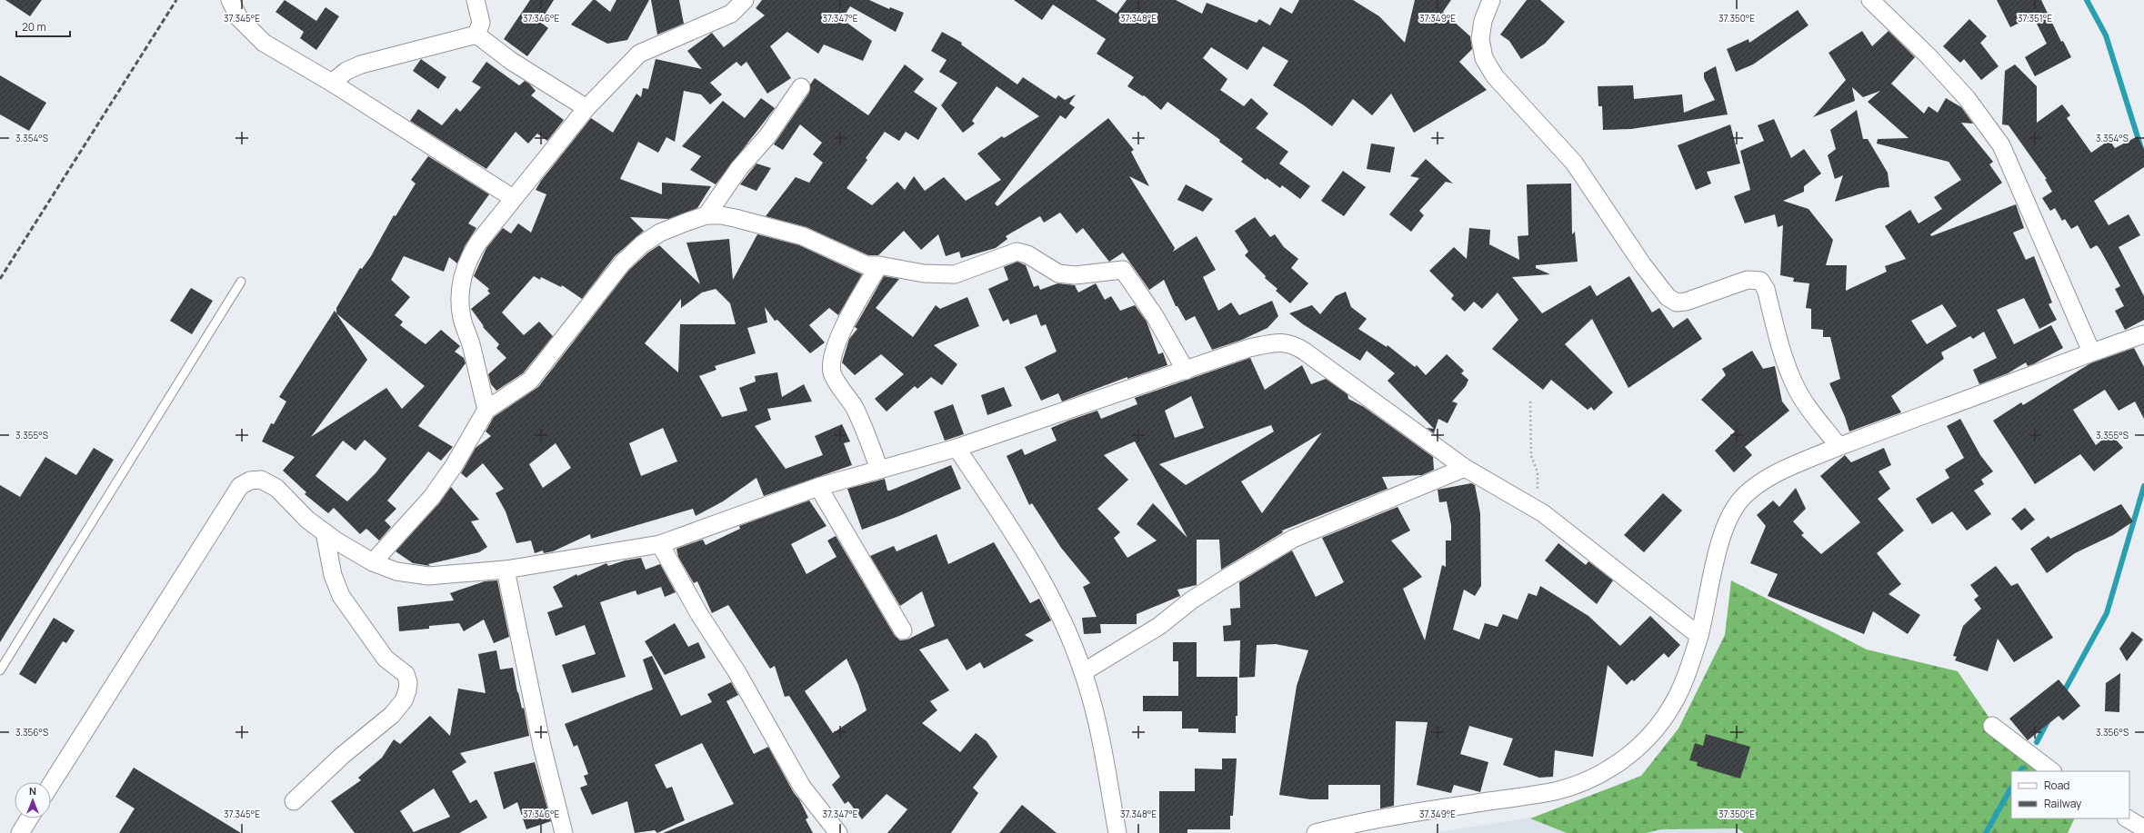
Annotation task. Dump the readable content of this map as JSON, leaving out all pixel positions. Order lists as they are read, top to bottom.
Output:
{
  "legend": ["Road", "Railway"],
  "scale_bar": "20 m",
  "north": "top",
  "coordinates": [
    "37.345°E",
    "37.346°E",
    "37.347°E",
    "37.348°E",
    "37.349°E",
    "37.350°E",
    "37.351°E",
    "3.354°S",
    "3.355°S",
    "3.356°S"
  ]
}
